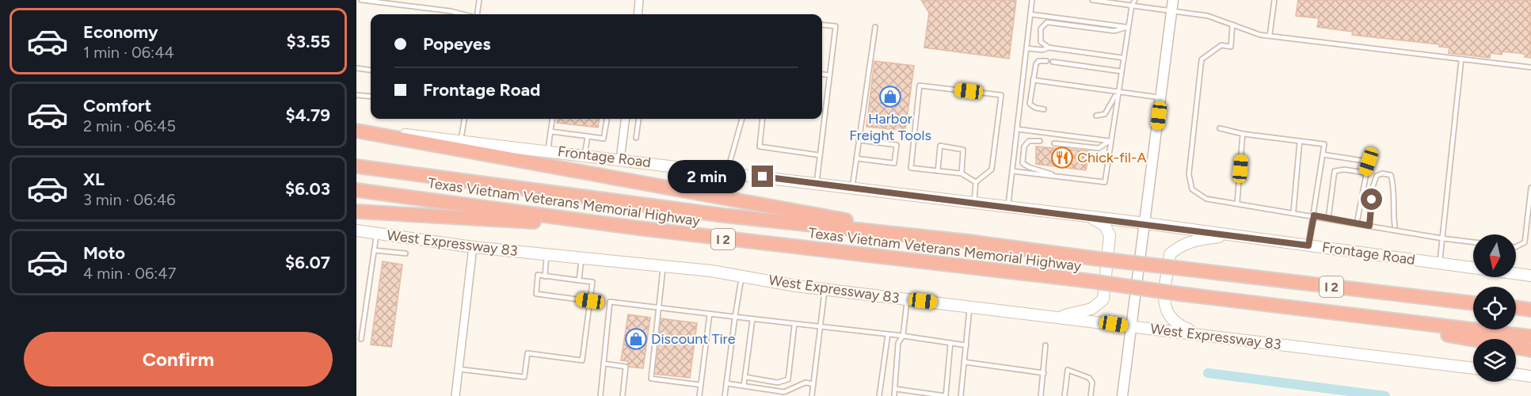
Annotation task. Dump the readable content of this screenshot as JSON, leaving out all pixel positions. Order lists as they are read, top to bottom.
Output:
{
  "streets": {
    "highway": ["Texas Vietnam Veterans Memorial Highway", "I 2"],
    "main road": ["Frontage Road", "West Expressway 83"]
  },
  "places": {
    "shop": ["Harbor Freight Tools", "Discount Tire"],
    "restaurant": ["Chick-fil-A"]
  },
  "north": "bottom",
  "page": {
    "list": [
      {
        "name": "Economy",
        "note": "1 min · 06:44",
        "value": "$3.55"
      },
      {
        "name": "Comfort",
        "note": "2 min · 06:45",
        "value": "$4.79"
      },
      {
        "name": "XL",
        "note": "3 min · 06:46",
        "value": "$6.03"
      },
      {
        "name": "Moto",
        "note": "4 min · 06:47",
        "value": "$6.07"
      }
    ],
    "banner": ["Popeyes", "Frontage Road"],
    "bubble": "2 min",
    "buttons": "Confirm"
  }
}
